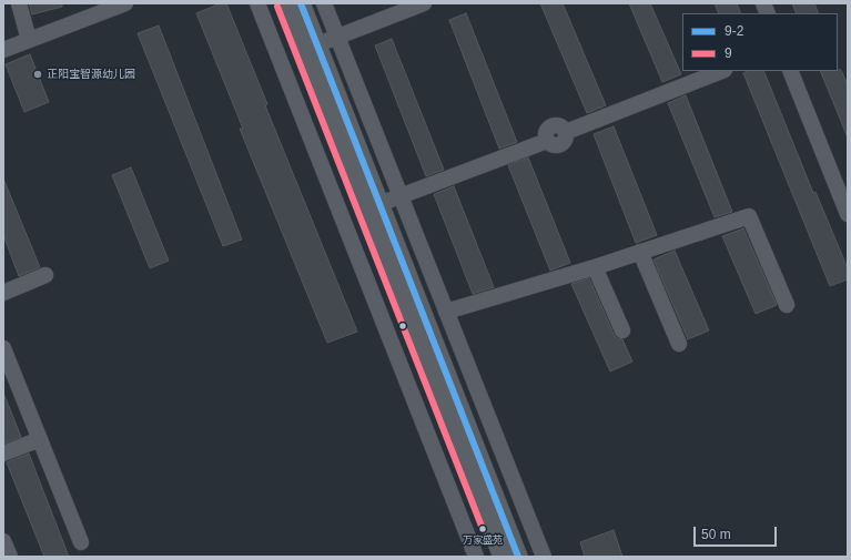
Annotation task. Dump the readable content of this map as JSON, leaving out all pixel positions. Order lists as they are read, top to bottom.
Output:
{
  "places": ["正阳宝智源幼儿园", "万家盛苑"],
  "lines": ["transit line 9-2", "transit line 9"],
  "legend": ["9-2", "9"],
  "scale_bar": "50 m"
}
